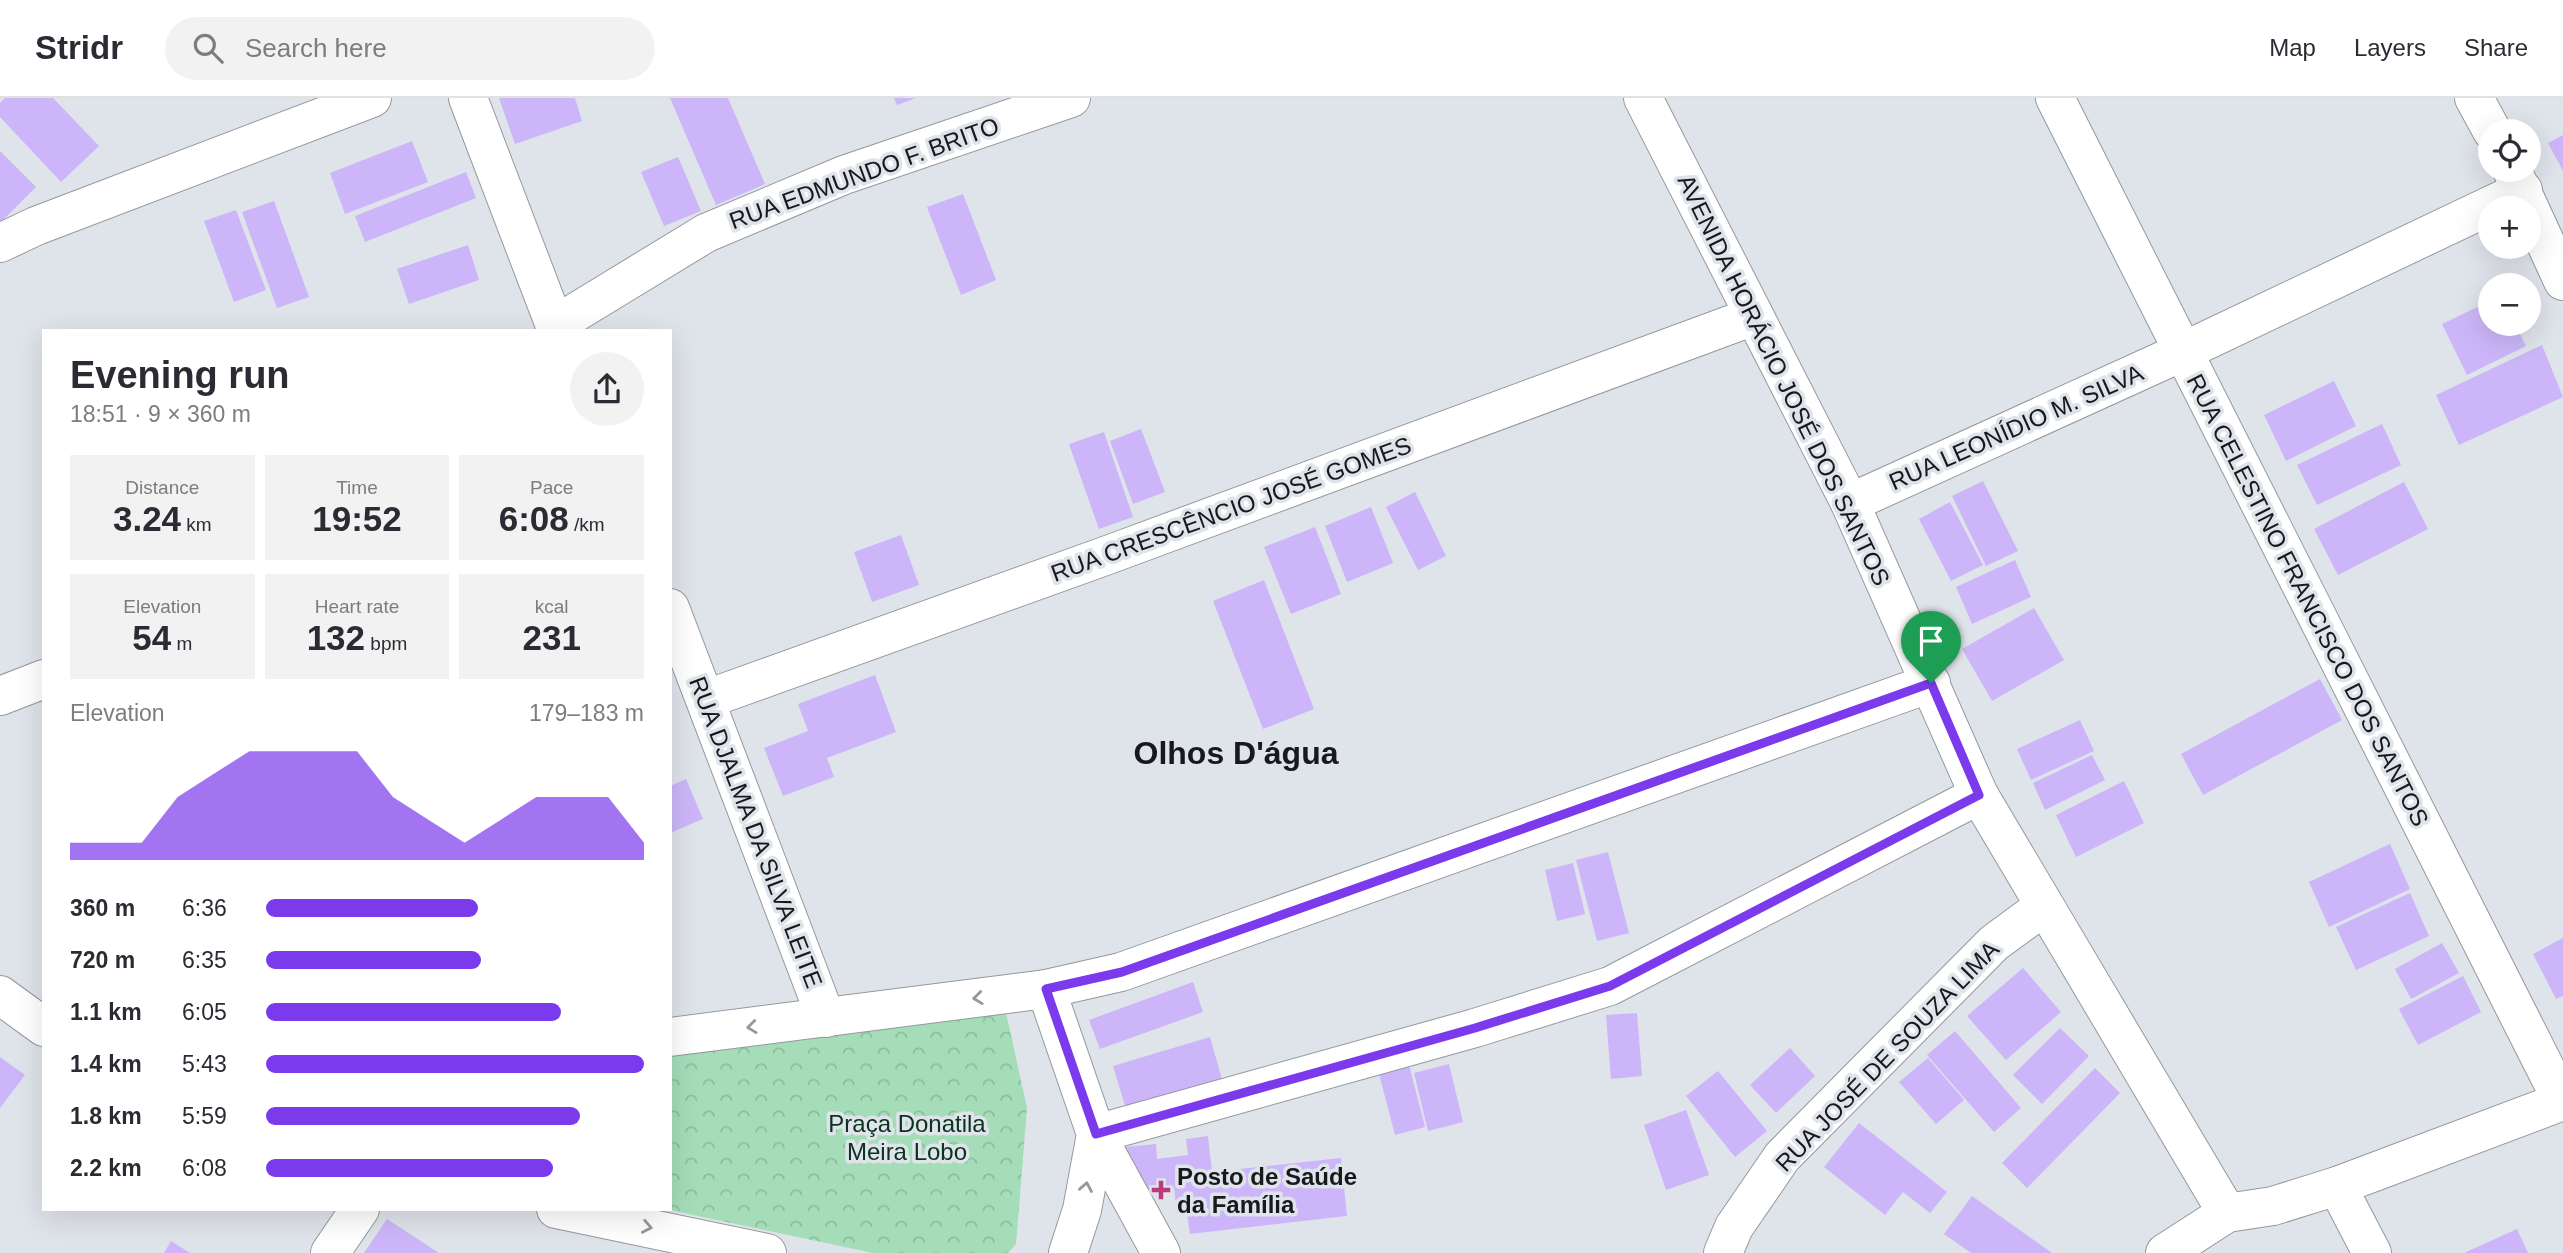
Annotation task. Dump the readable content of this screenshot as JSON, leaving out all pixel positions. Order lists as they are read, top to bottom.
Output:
{
  "streets": {
    "street": [
      "RUA EDMUNDO F. BRITO",
      "AVENIDA HORÁCIO JOSÉ DOS SANTOS",
      "RUA LEONÍDIO M. SILVA",
      "RUA CRESCÊNCIO JOSÉ GOMES",
      "RUA CELESTINO FRANCISCO DOS SANTOS",
      "RUA DJALMA DA SILVA LEITE",
      "RUA JOSÉ DE SOUZA LIMA"
    ]
  },
  "crossings": [
    ["AVENIDA HORÁCIO JOSÉ DOS SANTOS", "RUA LEONÍDIO M. SILVA"],
    ["AVENIDA HORÁCIO JOSÉ DOS SANTOS", "RUA CRESCÊNCIO JOSÉ GOMES"],
    ["AVENIDA HORÁCIO JOSÉ DOS SANTOS", "RUA JOSÉ DE SOUZA LIMA"],
    ["RUA LEONÍDIO M. SILVA", "RUA CELESTINO FRANCISCO DOS SANTOS"],
    ["RUA CRESCÊNCIO JOSÉ GOMES", "RUA DJALMA DA SILVA LEITE"]
  ],
  "districts": ["Olhos D'água"],
  "parks": ["Praça Donatila Meira Lobo"],
  "places": {
    "health": ["Posto de Saúde da Família"]
  },
  "page": {
    "header": "Stridr",
    "search": "Search here",
    "nav": ["Map", "Layers", "Share"],
    "map_buttons": ["+", "−"],
    "heading": ["Evening run", "18:51 · 9 × 360 m"],
    "stats": [
      ["Distance", "3.24 km"],
      ["Time", "19:52"],
      ["Pace", "6:08 /km"],
      ["Elevation", "54 m"],
      ["Heart rate", "132 bpm"],
      ["kcal", "231"]
    ],
    "chart": ["Elevation", "179–183 m"],
    "list": [
      {
        "name": "360 m",
        "note": "6:36"
      },
      {
        "name": "720 m",
        "note": "6:35"
      },
      {
        "name": "1.1 km",
        "note": "6:05"
      },
      {
        "name": "1.4 km",
        "note": "5:43"
      },
      {
        "name": "1.8 km",
        "note": "5:59"
      },
      {
        "name": "2.2 km",
        "note": "6:08"
      }
    ]
  }
}
